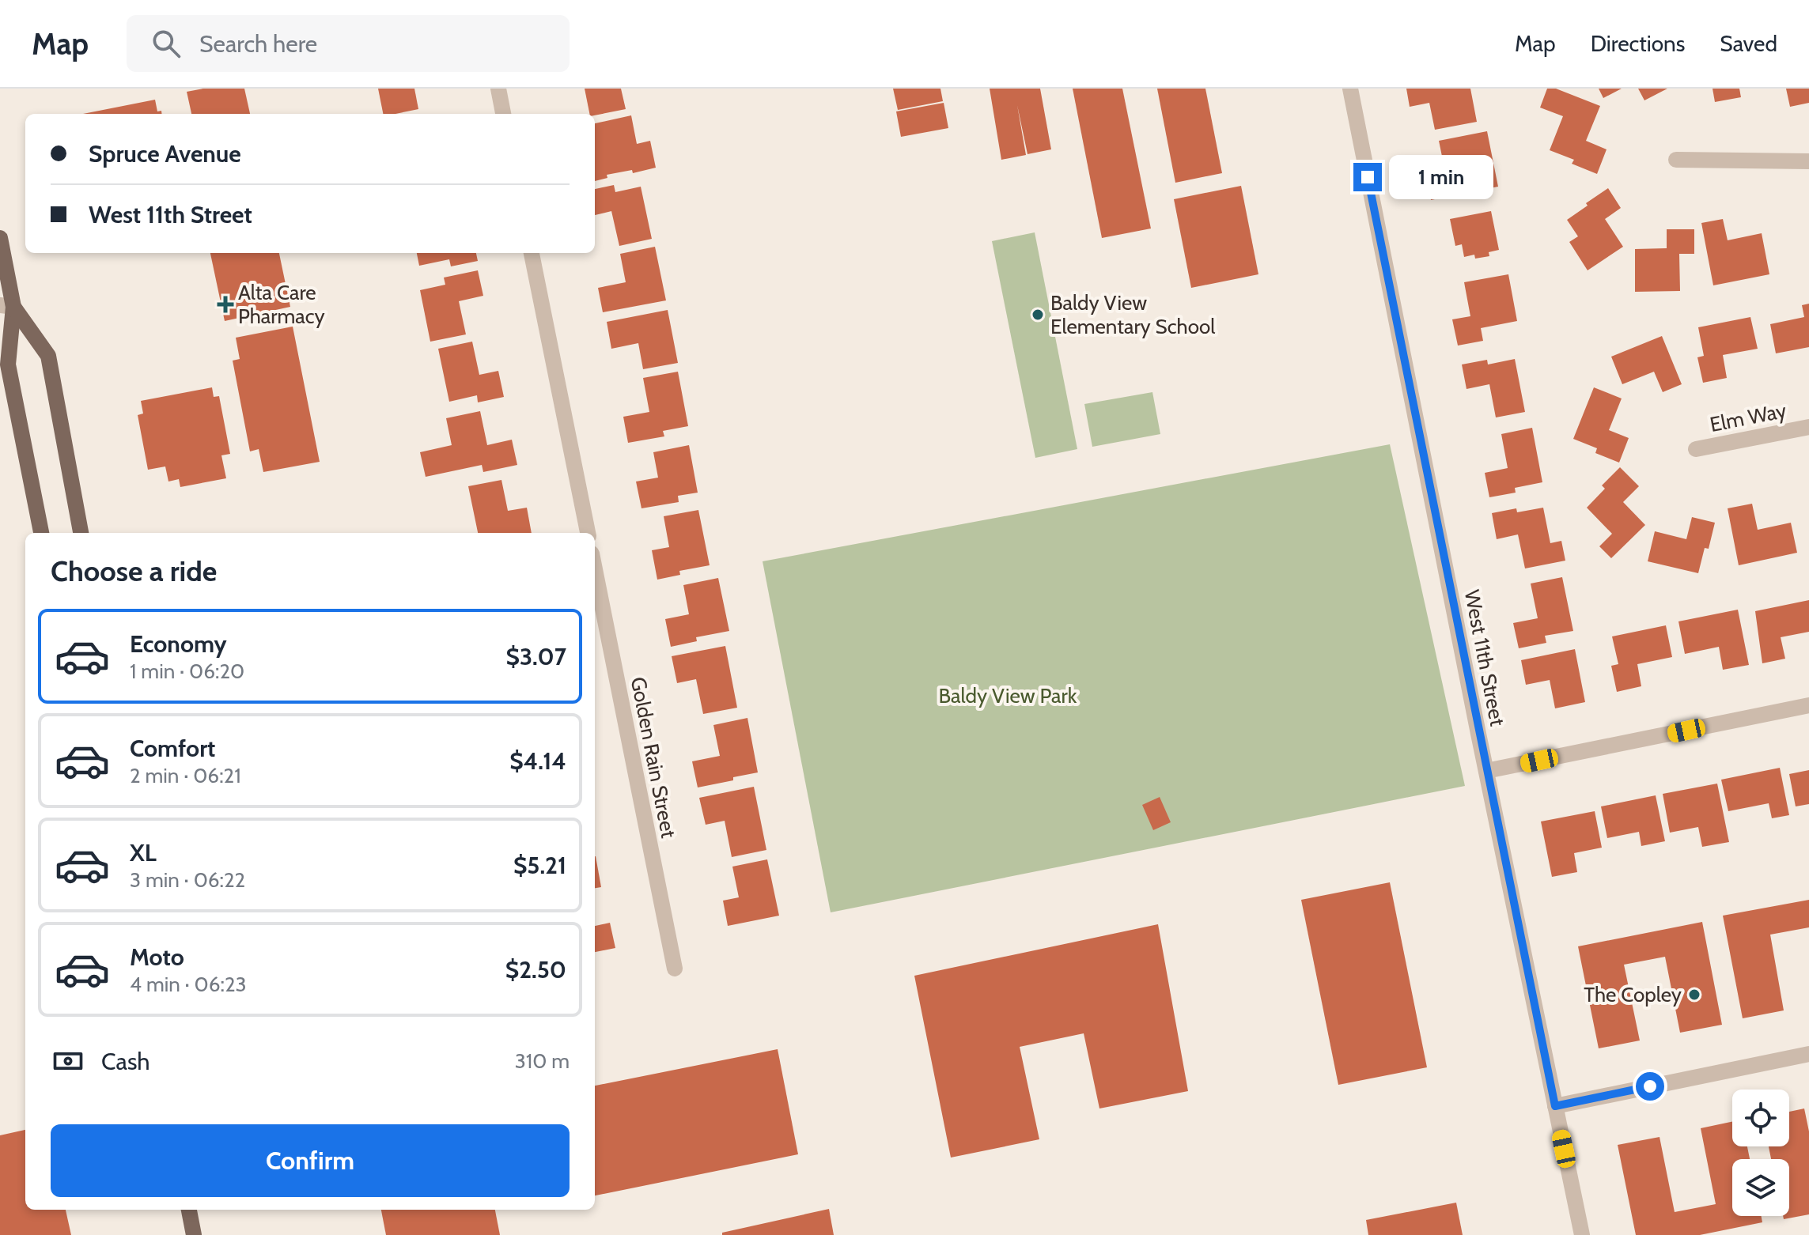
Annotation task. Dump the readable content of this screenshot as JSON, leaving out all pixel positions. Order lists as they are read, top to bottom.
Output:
{
  "streets": {
    "street": ["Elm Way", "West 11th Street", "Golden Rain Street"]
  },
  "parks": ["Baldy View Park"],
  "places": {
    "health": ["Alta Care Pharmacy"],
    "other": ["Baldy View Elementary School", "The Copley"]
  },
  "page": {
    "header": "Map",
    "search": "Search here",
    "nav": ["Map", "Directions", "Saved"],
    "banner": ["Spruce Avenue", "West 11th Street"],
    "bubble": "1 min",
    "heading": "Choose a ride",
    "list": [
      {
        "name": "Economy",
        "note": "1 min · 06:20",
        "value": "$3.07"
      },
      {
        "name": "Comfort",
        "note": "2 min · 06:21",
        "value": "$4.14"
      },
      {
        "name": "XL",
        "note": "3 min · 06:22",
        "value": "$5.21"
      },
      {
        "name": "Moto",
        "note": "4 min · 06:23",
        "value": "$2.50"
      }
    ],
    "pay": ["Cash", "310 m"],
    "buttons": "Confirm"
  }
}
